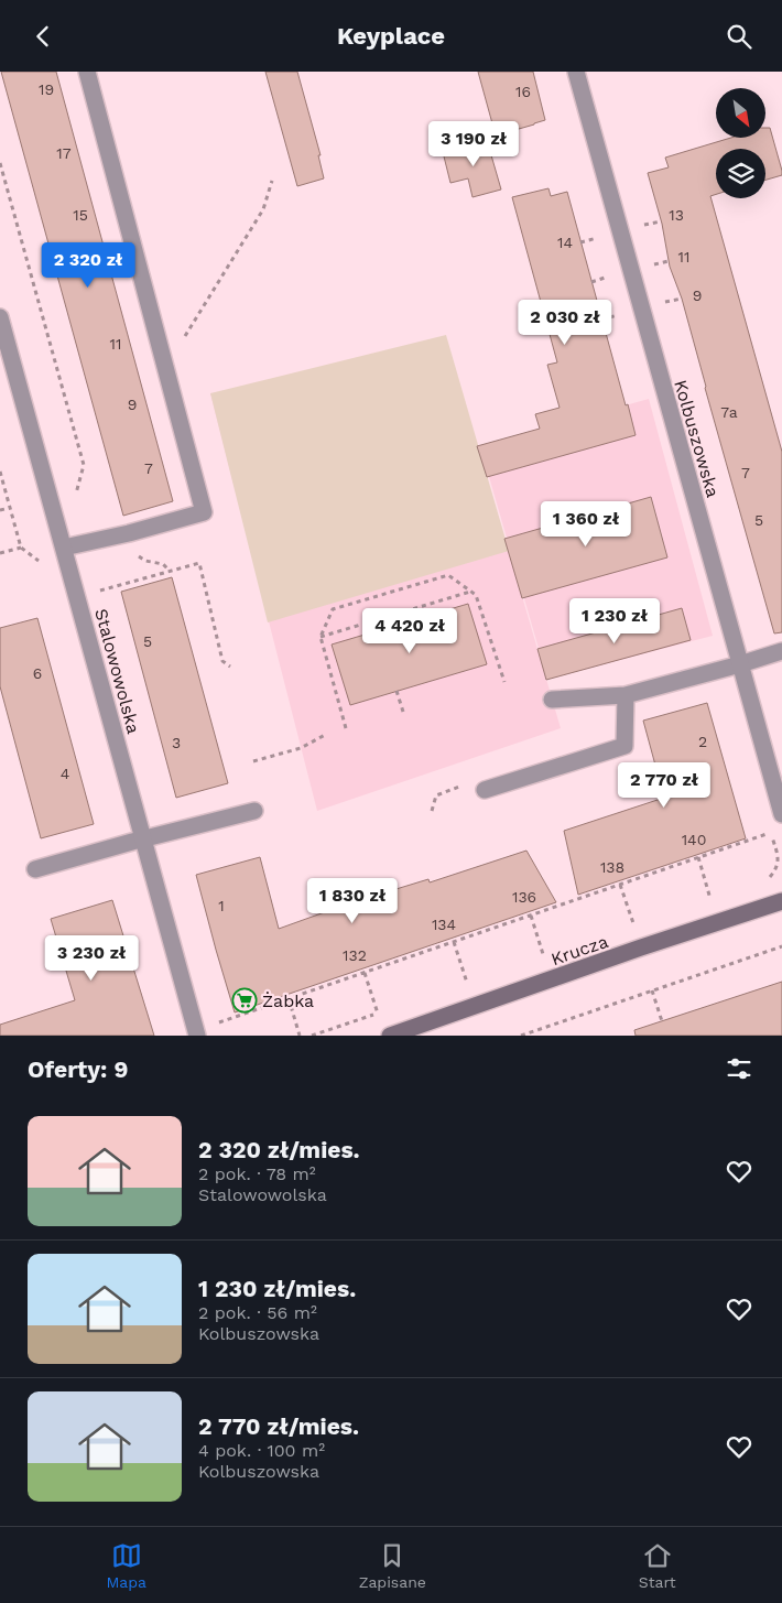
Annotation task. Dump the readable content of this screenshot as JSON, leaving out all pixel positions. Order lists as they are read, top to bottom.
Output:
{
  "streets": {
    "street": ["Kolbuszowska", "Stalowowolska", "Krucza"]
  },
  "places": {
    "supermarket": ["Żabka"]
  },
  "house_numbers": [
    "19",
    "16",
    "17",
    "15",
    "13",
    "14",
    "11",
    "9",
    "11",
    "9",
    "7a",
    "7",
    "7",
    "5",
    "5",
    "6",
    "2",
    "3",
    "4",
    "140",
    "138",
    "136",
    "1",
    "134",
    "132"
  ],
  "north": "bottom right",
  "page": {
    "header": "Keyplace",
    "price": [
      "3 190 zł",
      "2 320 zł",
      "2 030 zł",
      "1 360 zł",
      "1 230 zł",
      "4 420 zł",
      "2 770 zł",
      "1 830 zł",
      "3 230 zł"
    ],
    "heading": "Oferty: 9",
    "list": [
      {
        "name": "2 320 zł/mies.",
        "note": "2 pok. · 78 m² · Stalowowolska"
      },
      {
        "name": "1 230 zł/mies.",
        "note": "2 pok. · 56 m² · Kolbuszowska"
      },
      {
        "name": "2 770 zł/mies.",
        "note": "4 pok. · 100 m² · Kolbuszowska"
      }
    ],
    "tabs": ["Mapa", "Zapisane", "Start"]
  }
}
